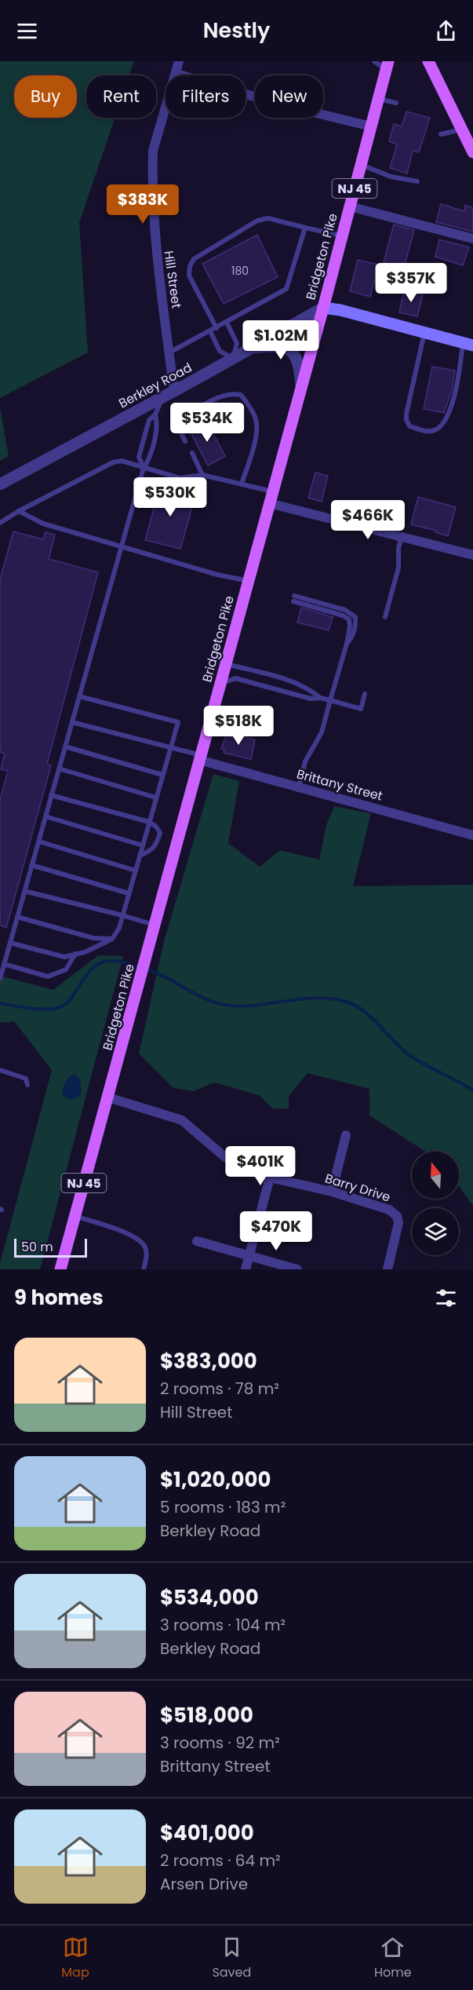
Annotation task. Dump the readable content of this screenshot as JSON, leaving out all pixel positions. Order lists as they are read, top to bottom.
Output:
{
  "streets": {
    "main road": ["NJ 45", "Bridgeton Pike"],
    "street": [
      "Hill Street",
      "Berkley Road",
      "Brittany Street",
      "Barry Drive"
    ]
  },
  "crossings": [
    ["Bridgeton Pike", "Berkley Road"],
    ["Bridgeton Pike", "Brittany Street"],
    ["Bridgeton Pike", "Barry Drive"],
    ["Hill Street", "Berkley Road"]
  ],
  "house_numbers": ["180"],
  "scale_bar": "50 m",
  "north": "top",
  "page": {
    "header": "Nestly",
    "chip": [
      "Buy",
      "Rent",
      "Filters",
      "New"
    ],
    "price": [
      "$383K",
      "$357K",
      "$1.02M",
      "$534K",
      "$530K",
      "$466K",
      "$518K",
      "$401K",
      "$470K"
    ],
    "scale": "50 m",
    "heading": "9 homes",
    "list": [
      {
        "name": "$383,000",
        "note": "2 rooms · 78 m² · Hill Street"
      },
      {
        "name": "$1,020,000",
        "note": "5 rooms · 183 m² · Berkley Road"
      },
      {
        "name": "$534,000",
        "note": "3 rooms · 104 m² · Berkley Road"
      },
      {
        "name": "$518,000",
        "note": "3 rooms · 92 m² · Brittany Street"
      },
      {
        "name": "$401,000",
        "note": "2 rooms · 64 m² · Arsen Drive"
      }
    ],
    "tabs": ["Map", "Saved", "Home"]
  }
}
